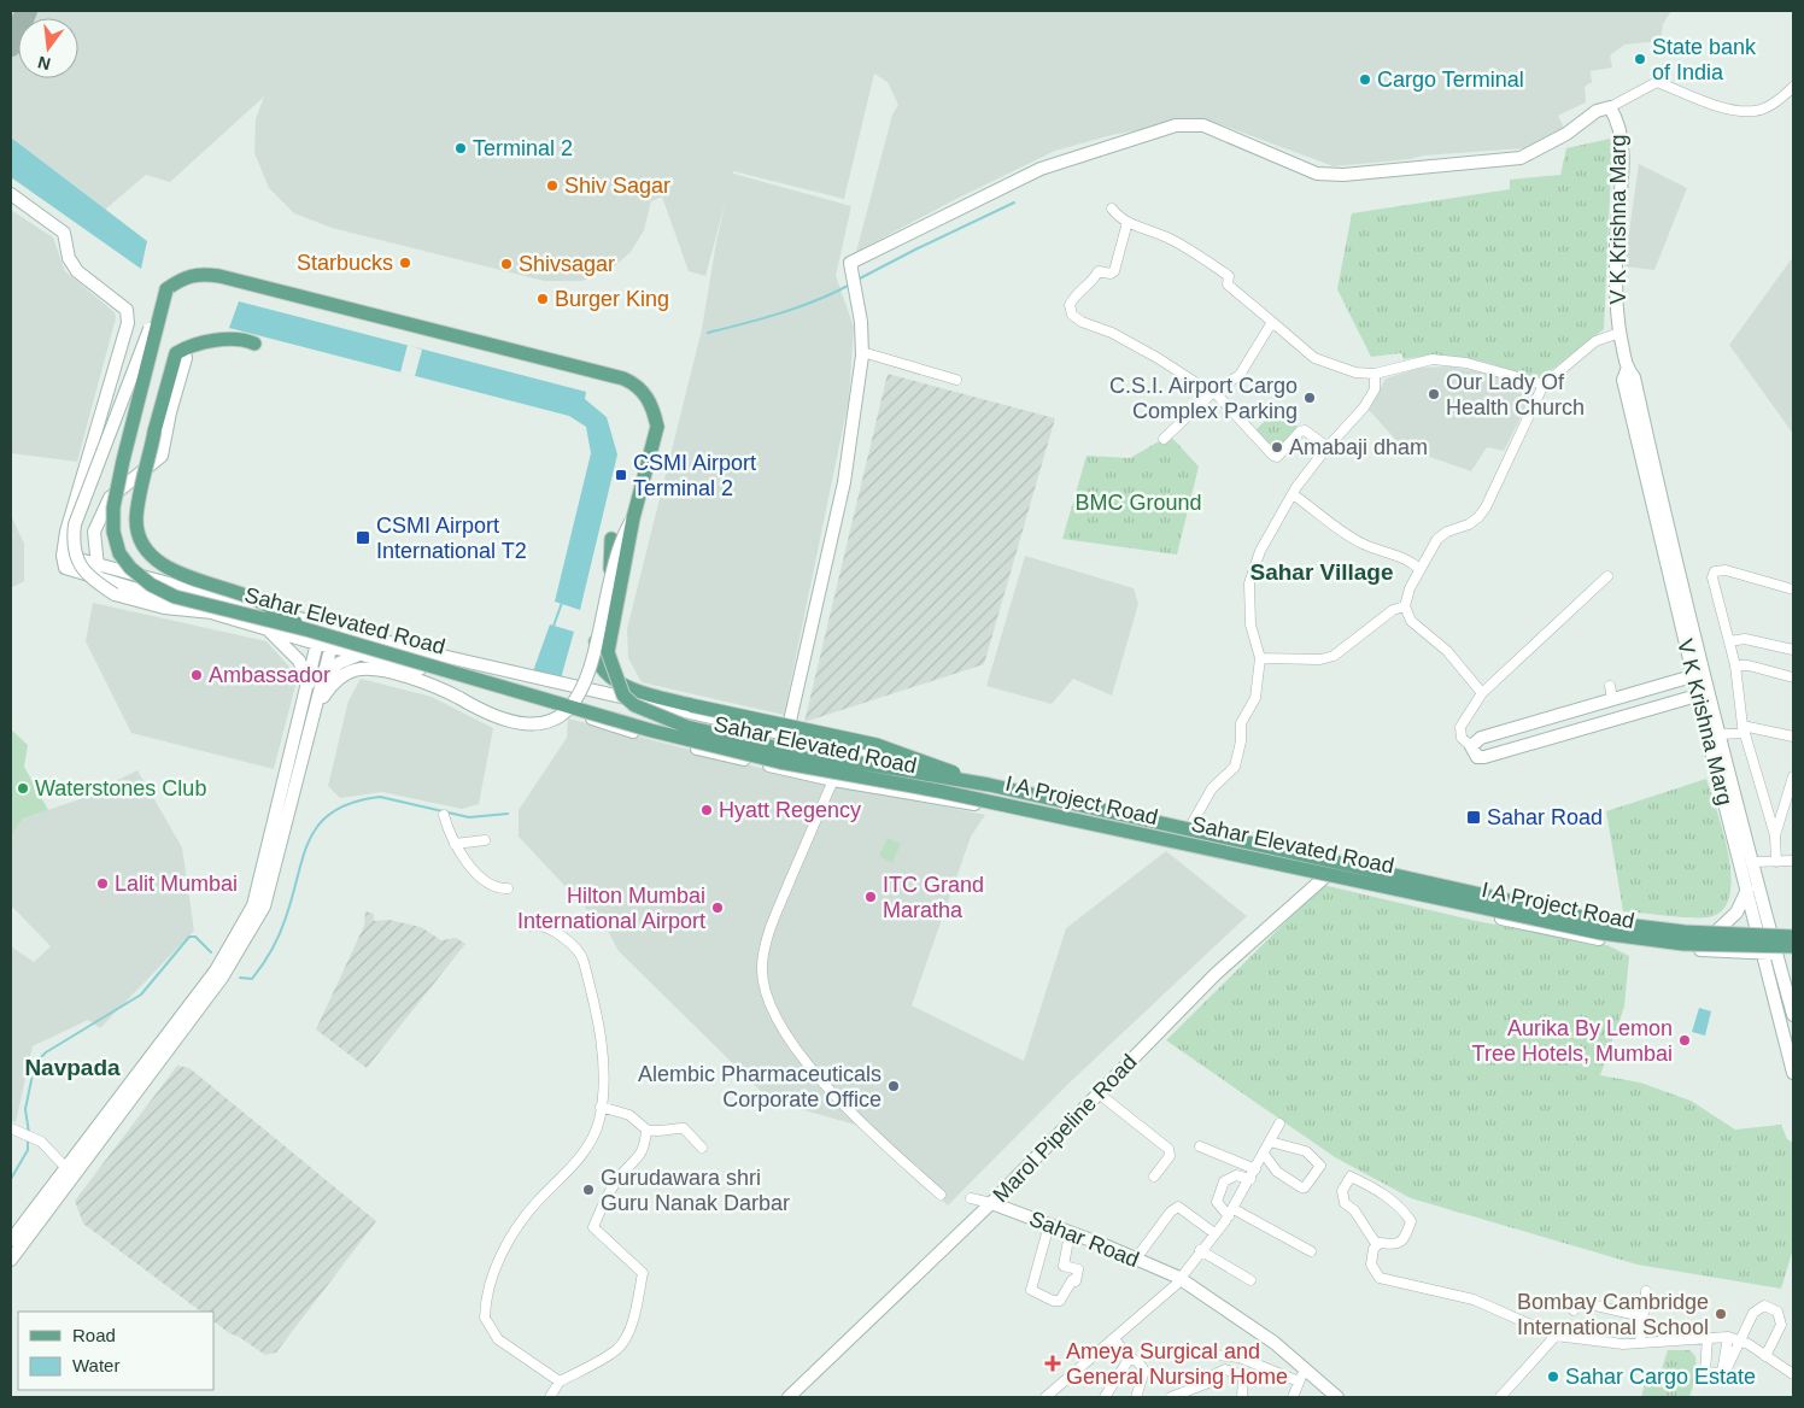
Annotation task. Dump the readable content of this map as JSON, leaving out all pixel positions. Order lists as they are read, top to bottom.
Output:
{
  "streets": {
    "main road": [
      "V K Krishna Marg",
      "Sahar Elevated Road",
      "I A Project Road",
      "Marol Pipeline Road",
      "Sahar Road"
    ]
  },
  "crossings": [
    ["V K Krishna Marg", "I A Project Road"],
    ["Sahar Elevated Road", "I A Project Road"],
    ["I A Project Road", "Marol Pipeline Road"],
    ["Marol Pipeline Road", "Sahar Road"]
  ],
  "districts": ["Sahar Village", "Navpada"],
  "parks": ["BMC Ground"],
  "places": {
    "other": [
      "State bank of India",
      "Cargo Terminal",
      "Terminal 2",
      "Shiv Sagar",
      "Starbucks",
      "Shivsagar",
      "Burger King",
      "Our Lady Of Health Church",
      "C.S.I. Airport Cargo Complex Parking",
      "Amabaji dham",
      "Ambassador",
      "Waterstones Club",
      "Hyatt Regency",
      "Lalit Mumbai",
      "ITC Grand Maratha",
      "Hilton Mumbai International Airport",
      "Aurika By Lemon Tree Hotels, Mumbai",
      "Alembic Pharmaceuticals Corporate Office",
      "Gurudawara shri Guru Nanak Darbar",
      "Bombay Cambridge International School",
      "Sahar Cargo Estate"
    ],
    "transit": ["CSMI Airport Terminal 2", "CSMI Airport International T2", "Sahar Road"],
    "health": ["Ameya Surgical and General Nursing Home"]
  },
  "legend": ["Road", "Water"],
  "north": "bottom"
}
